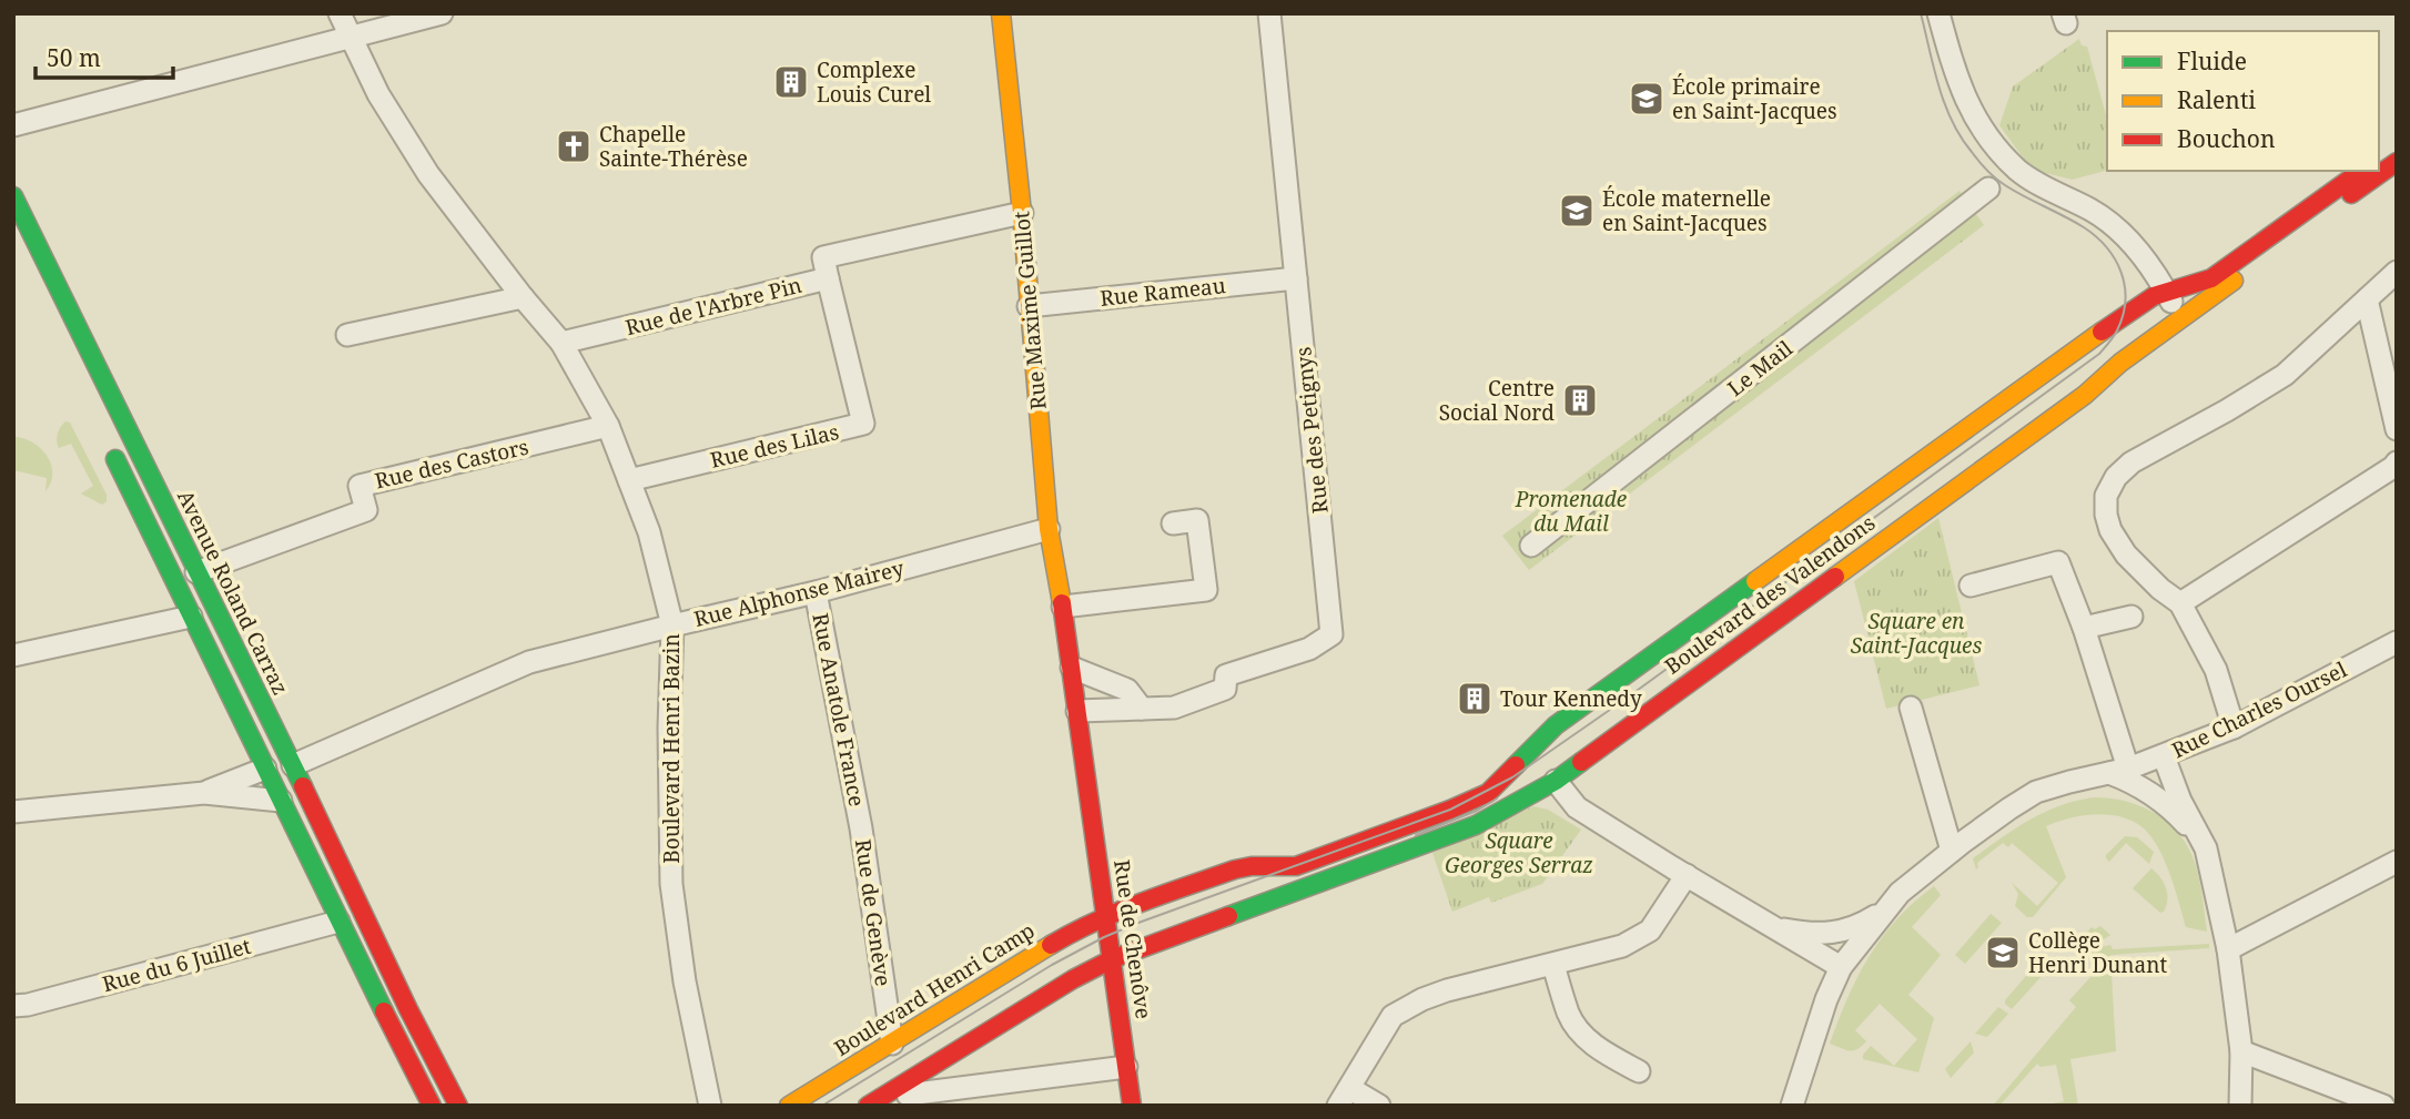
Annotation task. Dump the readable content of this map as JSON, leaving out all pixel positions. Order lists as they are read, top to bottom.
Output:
{
  "streets": {
    "street": [
      "Rue Rameau",
      "Rue de l'Arbre Pin",
      "Rue Maxime Guillot",
      "Le Mail",
      "Rue des Petignys",
      "Rue des Lilas",
      "Rue des Castors",
      "Avenue Roland Carraz",
      "Rue Alphonse Mairey",
      "Boulevard des Valendons",
      "Rue Anatole France",
      "Rue Charles Oursel",
      "Boulevard Henri Bazin",
      "Rue de Genève",
      "Rue de Chenôve",
      "Rue du 6 Juillet",
      "Boulevard Henri Camp"
    ]
  },
  "crossings": [
    ["Rue Rameau", "Rue Maxime Guillot"],
    ["Rue Rameau", "Rue des Petignys"],
    ["Rue de l'Arbre Pin", "Rue Maxime Guillot"],
    ["Rue de l'Arbre Pin", "Rue des Lilas"],
    ["Rue de l'Arbre Pin", "Boulevard Henri Bazin"],
    ["Rue Maxime Guillot", "Rue des Petignys"],
    ["Rue Maxime Guillot", "Rue Alphonse Mairey"],
    ["Rue Maxime Guillot", "Rue de Chenôve"],
    ["Rue des Lilas", "Boulevard Henri Bazin"],
    ["Rue des Castors", "Avenue Roland Carraz"],
    ["Rue des Castors", "Boulevard Henri Bazin"],
    ["Avenue Roland Carraz", "Rue Alphonse Mairey"],
    ["Rue Alphonse Mairey", "Rue Anatole France"],
    ["Rue Alphonse Mairey", "Boulevard Henri Bazin"],
    ["Boulevard des Valendons", "Rue de Chenôve"],
    ["Boulevard des Valendons", "Boulevard Henri Camp"],
    ["Rue Anatole France", "Rue de Genève"],
    ["Rue de Genève", "Boulevard Henri Camp"],
    ["Rue de Chenôve", "Boulevard Henri Camp"]
  ],
  "parks": ["Promenade du Mail", "Square en Saint-Jacques", "Square Georges Serraz"],
  "places": {
    "building": ["Complexe Louis Curel", "Centre Social Nord", "Tour Kennedy"],
    "school or university": ["École primaire en Saint-Jacques", "École maternelle en Saint-Jacques", "Collège Henri Dunant"],
    "church": ["Chapelle Sainte-Thérèse"]
  },
  "legend": ["Fluide", "Ralenti", "Bouchon"],
  "scale_bar": "50 m"
}
